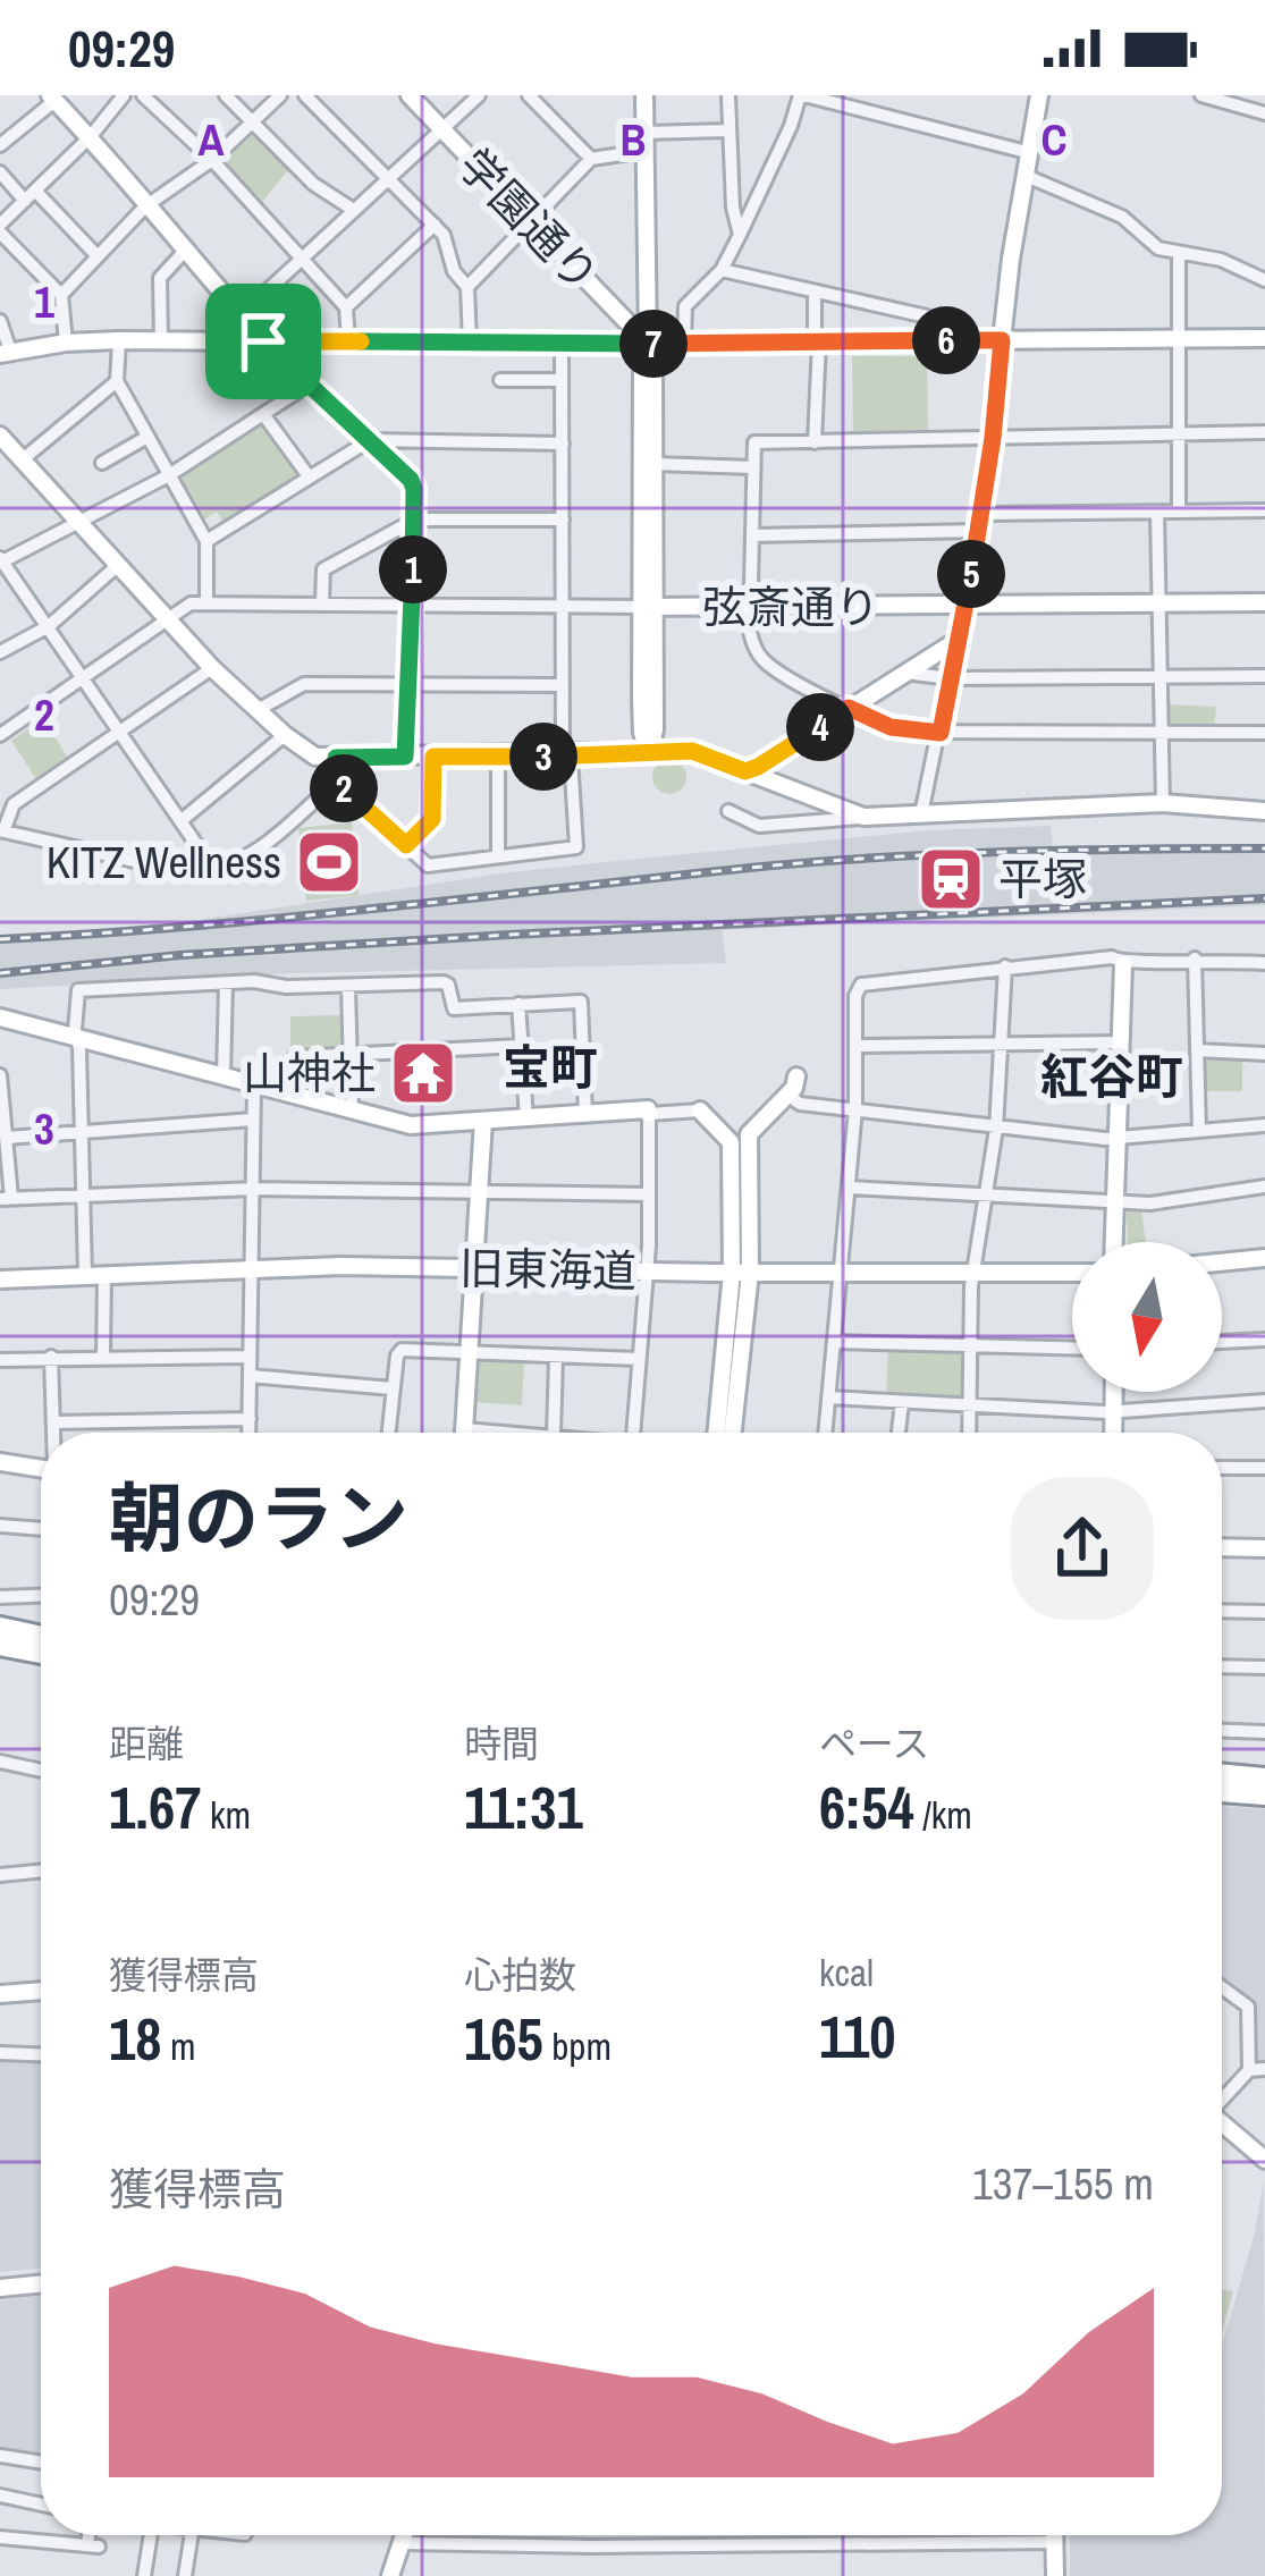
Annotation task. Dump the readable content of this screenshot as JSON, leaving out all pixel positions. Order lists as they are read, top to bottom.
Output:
{
  "streets": {
    "street": ["学園通り", "弦斎通り", "旧東海道"]
  },
  "districts": ["宝町", "紅谷町"],
  "places": {
    "sports": ["KITZ Wellness"],
    "station": ["平塚"],
    "temple": ["山神社"]
  },
  "north": "bottom",
  "page": {
    "status": "09:29",
    "pins": [
      "6",
      "7",
      "1",
      "5",
      "4",
      "3",
      "2"
    ],
    "heading": ["朝のラン", "09:29"],
    "stats": [
      ["距離", "1.67 km"],
      ["時間", "11:31"],
      ["ペース", "6:54 /km"],
      ["獲得標高", "18 m"],
      ["心拍数", "165 bpm"],
      ["kcal", "110"]
    ],
    "chart": ["獲得標高", "137–155 m"]
  },
  "grid": {
    "columns": ["A", "B", "C"],
    "rows": ["1", "2", "3"]
  }
}
